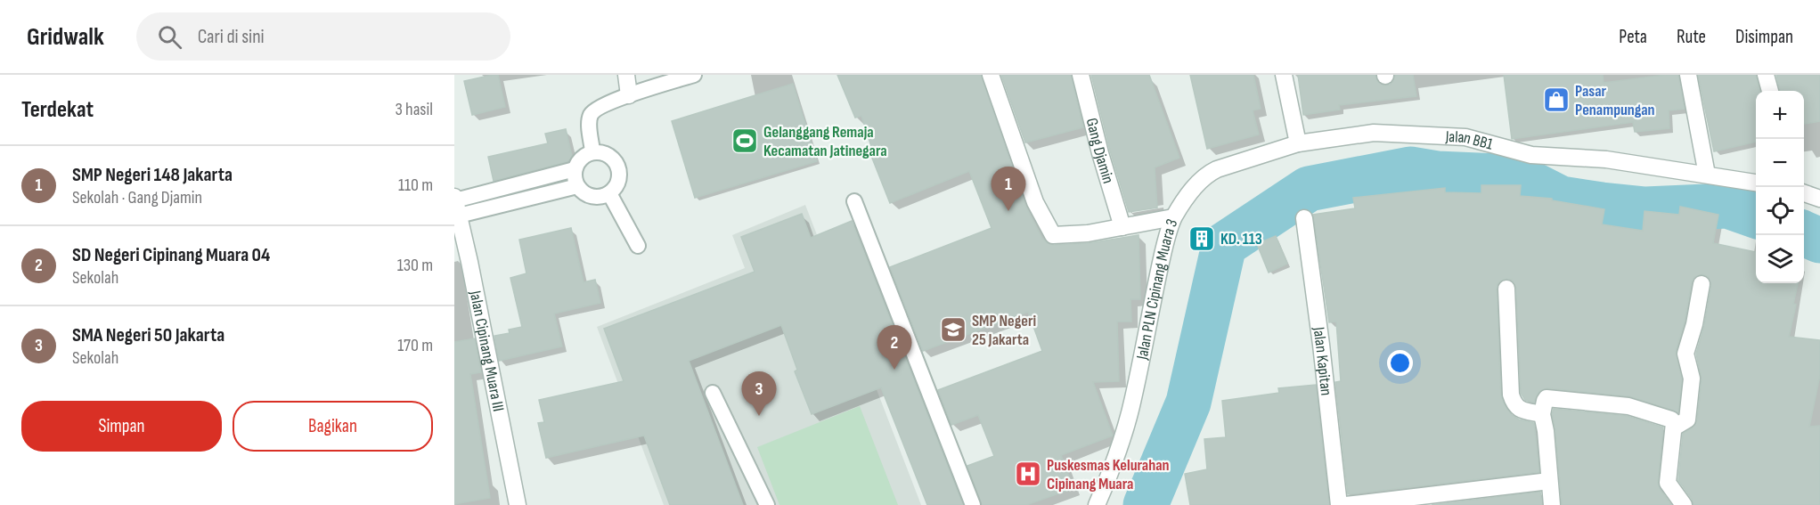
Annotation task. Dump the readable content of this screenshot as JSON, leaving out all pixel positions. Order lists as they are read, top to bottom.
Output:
{
  "streets": {
    "street": [
      "Jalan BB1",
      "Gang Djamin",
      "Jalan PLN Cipinang Muara 3",
      "Jalan Cipinang Muara III",
      "Jalan Kapitan"
    ]
  },
  "crossings": [
    ["Jalan BB1", "Jalan PLN Cipinang Muara 3"]
  ],
  "places": {
    "shop": ["Pasar Penampungan"],
    "sports": ["Gelanggang Remaja Kecamatan Jatinegara"],
    "building": ["KD. 113"],
    "school or university": ["SMP Negeri 25 Jakarta"],
    "hospital": ["Puskesmas Kelurahan Cipinang Muara"]
  },
  "page": {
    "header": "Gridwalk",
    "search": "Cari di sini",
    "nav": ["Peta", "Rute", "Disimpan"],
    "heading": ["Terdekat", "3 hasil"],
    "map_buttons": ["+", "−"],
    "list": [
      {
        "mark": "1",
        "name": "SMP Negeri 148 Jakarta",
        "note": "Sekolah · Gang Djamin",
        "value": "110 m"
      },
      {
        "mark": "2",
        "name": "SD Negeri Cipinang Muara 04",
        "note": "Sekolah",
        "value": "130 m"
      },
      {
        "mark": "3",
        "name": "SMA Negeri 50 Jakarta",
        "note": "Sekolah",
        "value": "170 m"
      }
    ],
    "pins": ["1", "2", "3"],
    "buttons": ["Simpan", "Bagikan"]
  }
}
